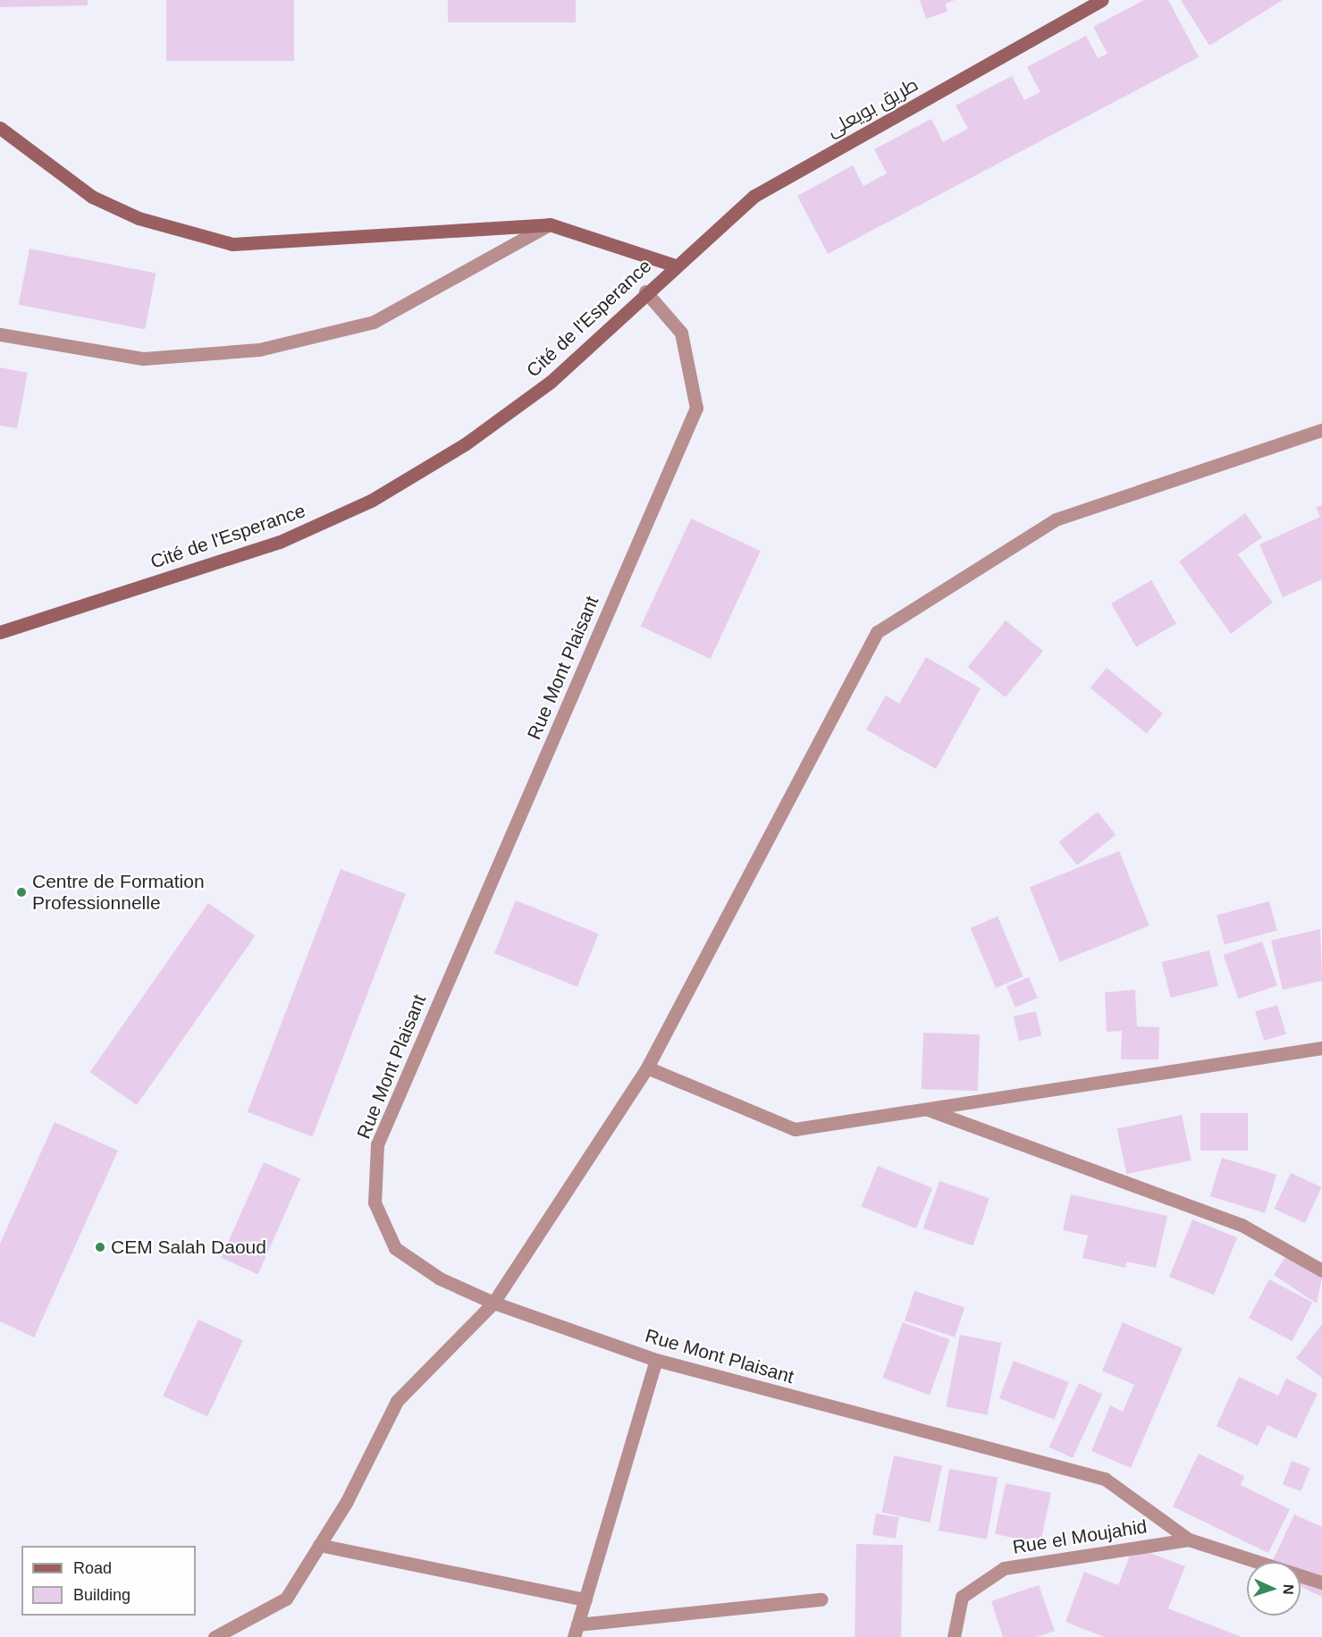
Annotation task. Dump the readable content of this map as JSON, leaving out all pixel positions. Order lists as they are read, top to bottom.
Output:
{
  "streets": {
    "main road": ["طريق بويعلى", "Cité de l'Esperance"],
    "street": ["Rue Mont Plaisant", "Rue el Moujahid"]
  },
  "crossings": [
    ["طريق بويعلى", "Cité de l'Esperance"],
    ["Cité de l'Esperance", "Rue Mont Plaisant"],
    ["Rue Mont Plaisant", "Rue el Moujahid"]
  ],
  "places": ["Centre de Formation Professionnelle", "CEM Salah Daoud"],
  "legend": ["Road", "Building"],
  "north": "right"
}
